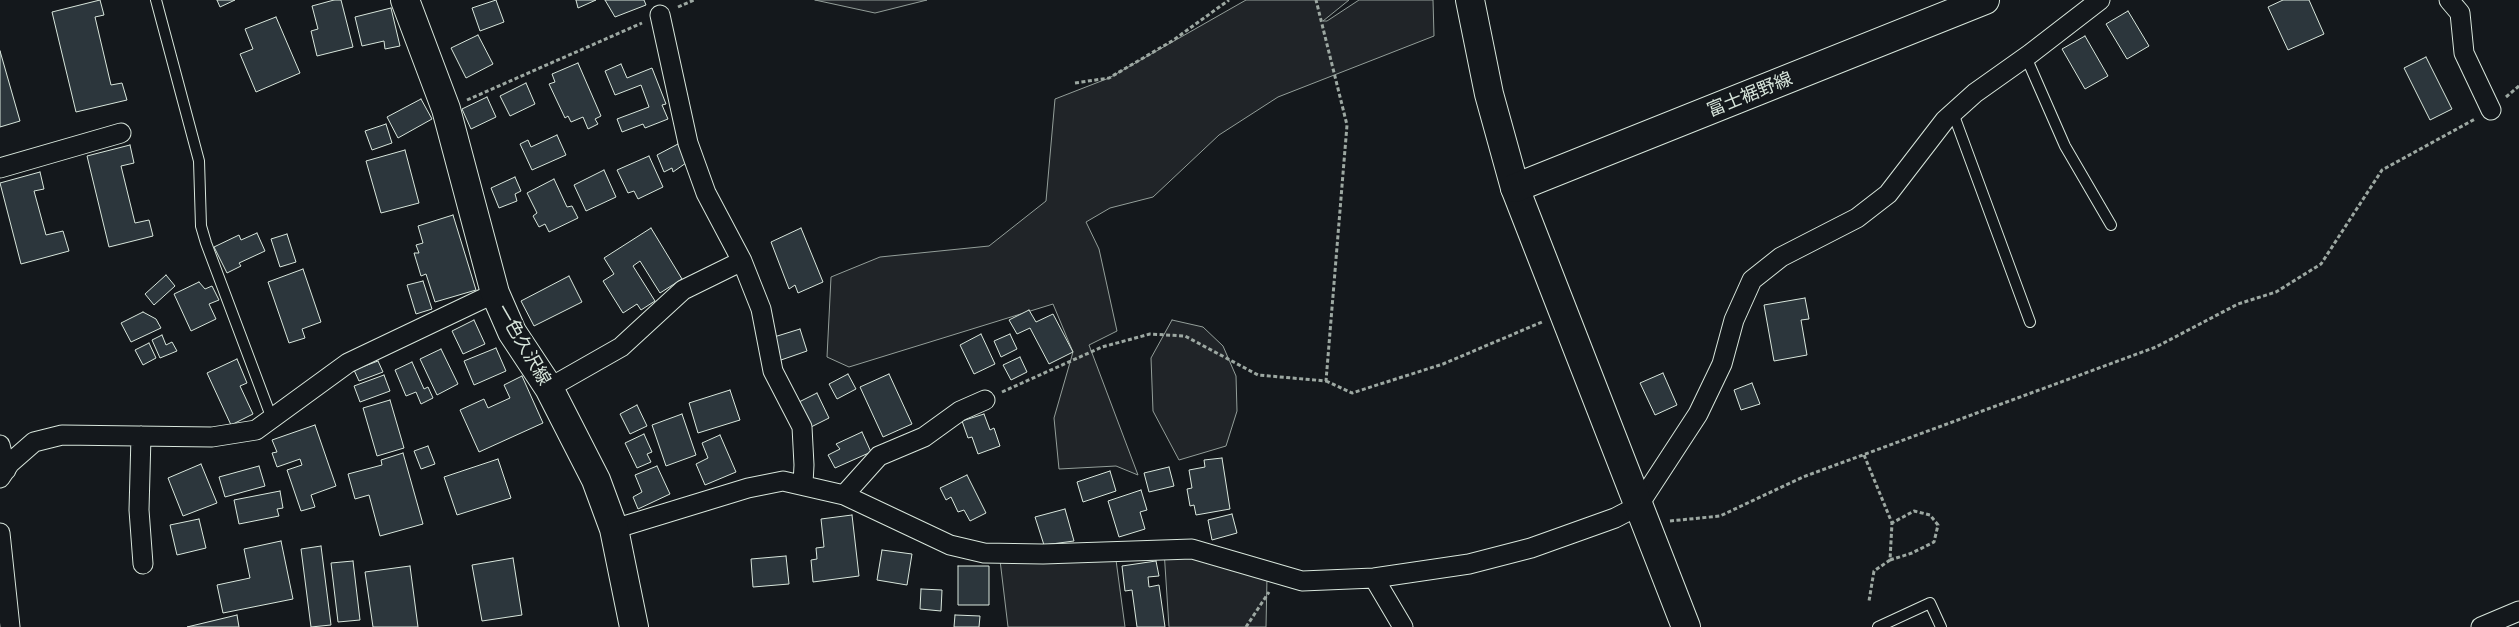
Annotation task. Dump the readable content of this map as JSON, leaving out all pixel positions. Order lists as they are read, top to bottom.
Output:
{
  "streets": {
    "main road": ["富士裾野線", "一色久沢線"]
  }
}
